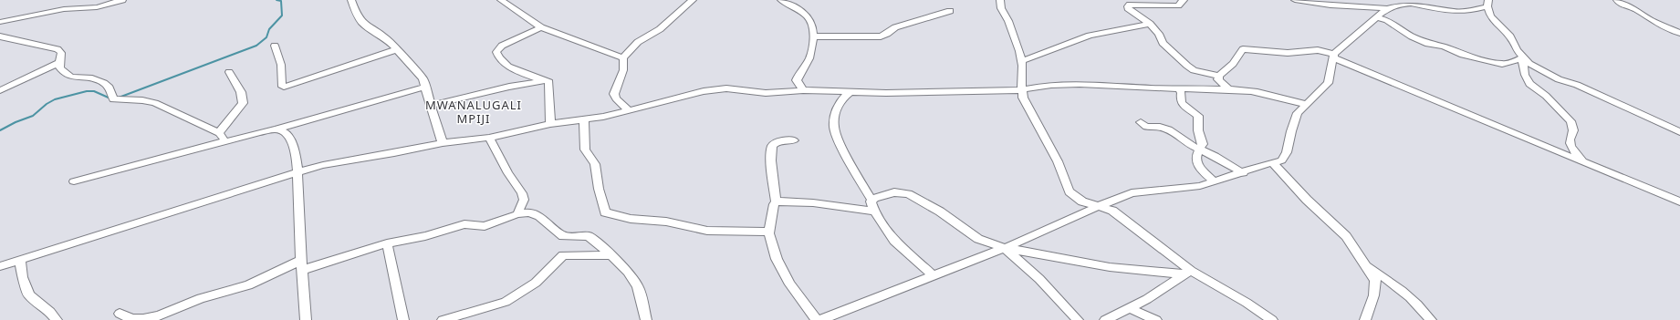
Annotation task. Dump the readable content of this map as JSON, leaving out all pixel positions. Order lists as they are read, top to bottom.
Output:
{
  "districts": ["MWANALUGALI MPIJI"]
}
